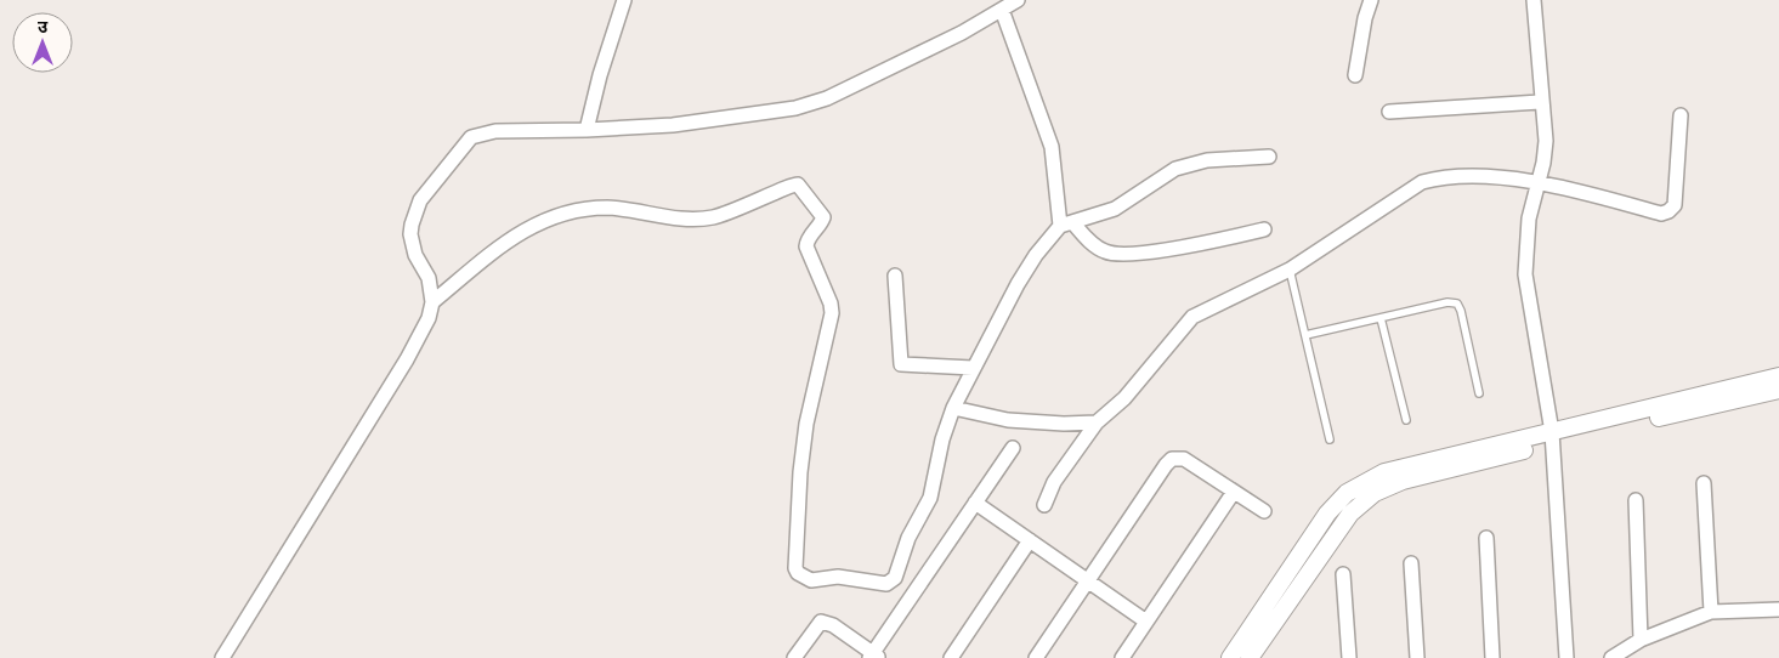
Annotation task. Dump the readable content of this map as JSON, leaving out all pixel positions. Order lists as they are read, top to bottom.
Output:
{
  "north": "top"
}
